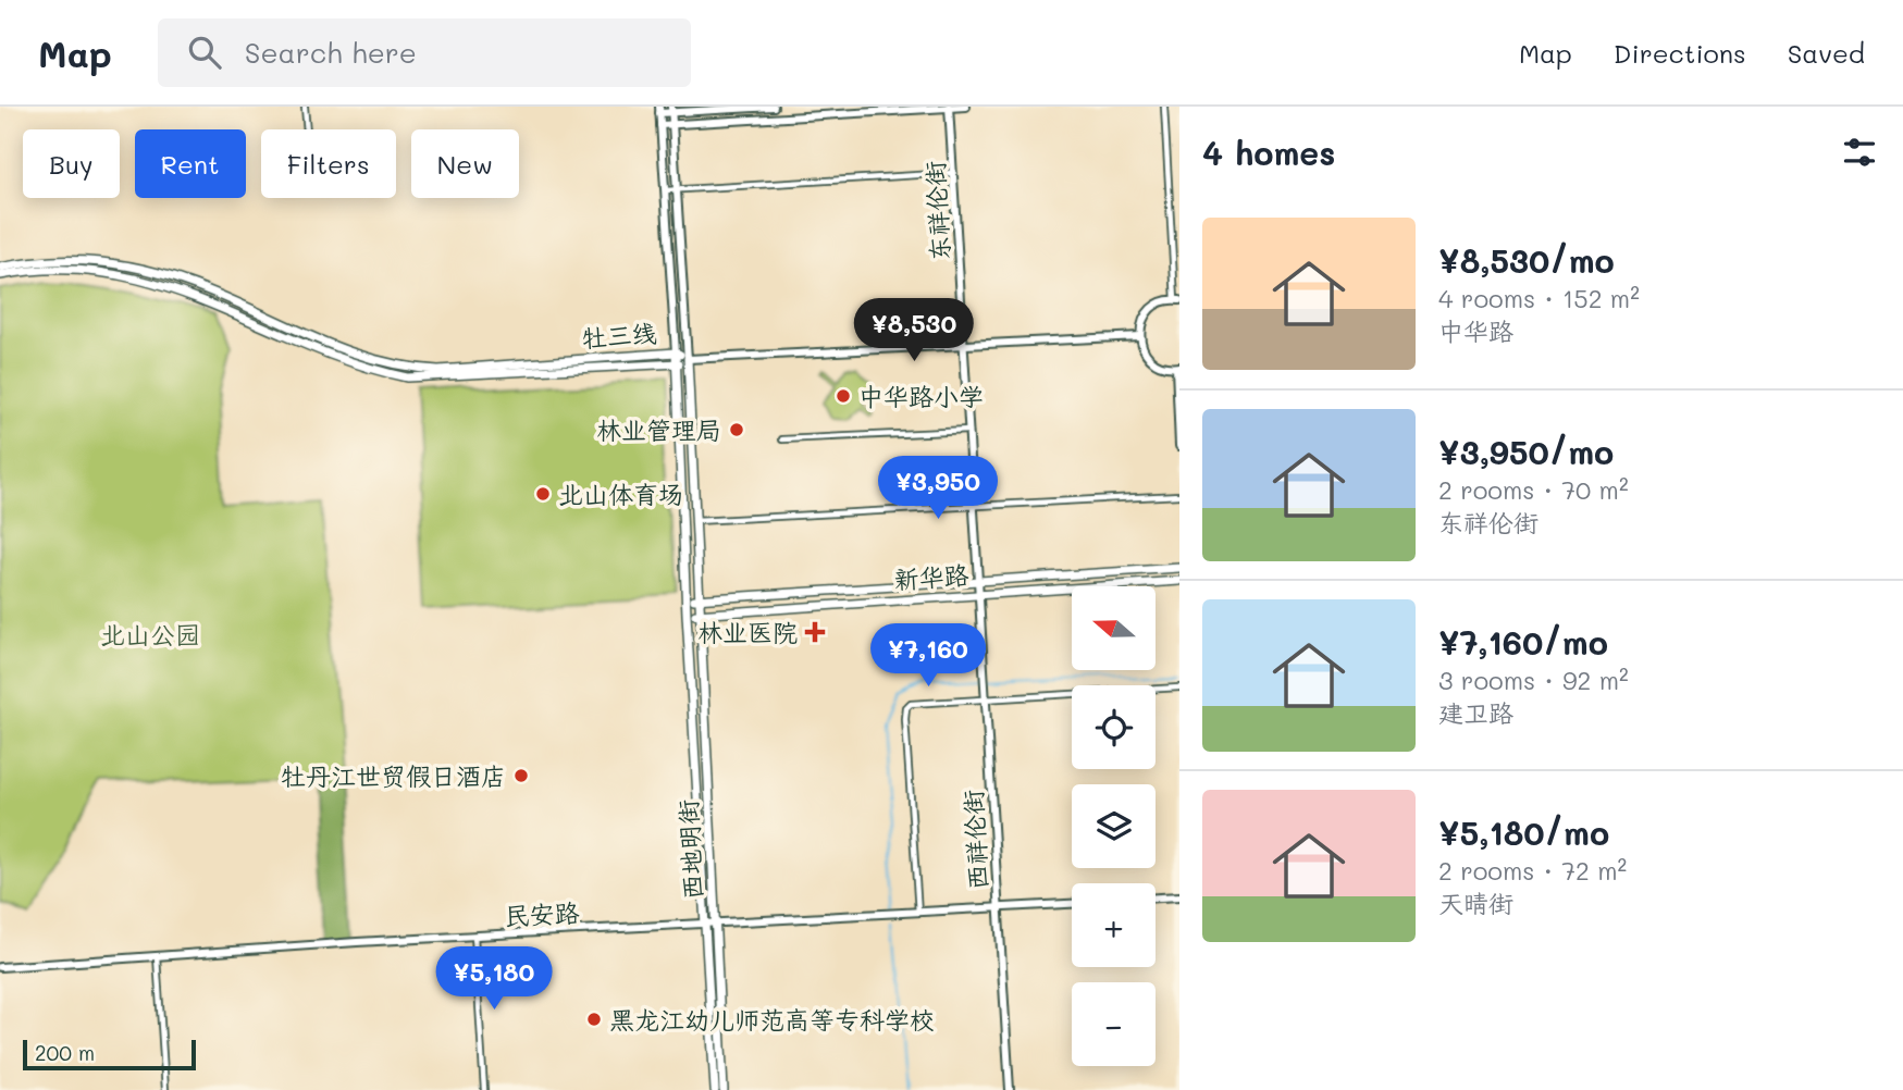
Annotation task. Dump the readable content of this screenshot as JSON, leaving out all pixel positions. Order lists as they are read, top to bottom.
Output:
{
  "streets": {
    "main road": ["牡三线", "新华路", "西地明街"],
    "street": ["东祥伦街", "西祥伦街", "民安路"]
  },
  "crossings": [
    ["东祥伦街", "新华路"],
    ["东祥伦街", "西祥伦街"],
    ["牡三线", "西地明街"],
    ["新华路", "西祥伦街"],
    ["新华路", "西地明街"],
    ["西祥伦街", "民安路"],
    ["西地明街", "民安路"]
  ],
  "parks": ["北山公园"],
  "places": {
    "other": [
      "中华路小学",
      "林业管理局",
      "北山体育场",
      "牡丹江世贸假日酒店",
      "黑龙江幼儿师范高等专科学校"
    ],
    "health": ["林业医院"]
  },
  "scale_bar": "200 m",
  "north": "left",
  "page": {
    "header": "Map",
    "search": "Search here",
    "nav": ["Map", "Directions", "Saved"],
    "heading": "4 homes",
    "chip": [
      "Buy",
      "Rent",
      "Filters",
      "New"
    ],
    "list": [
      {
        "name": "¥8,530/mo",
        "note": "4 rooms · 152 m² · 中华路"
      },
      {
        "name": "¥3,950/mo",
        "note": "2 rooms · 70 m² · 东祥伦街"
      },
      {
        "name": "¥7,160/mo",
        "note": "3 rooms · 92 m² · 建卫路"
      },
      {
        "name": "¥5,180/mo",
        "note": "2 rooms · 72 m² · 天晴街"
      }
    ],
    "price": [
      "¥8,530",
      "¥3,950",
      "¥7,160",
      "¥5,180"
    ],
    "map_buttons": ["+", "−"],
    "scale": "200 m"
  }
}
